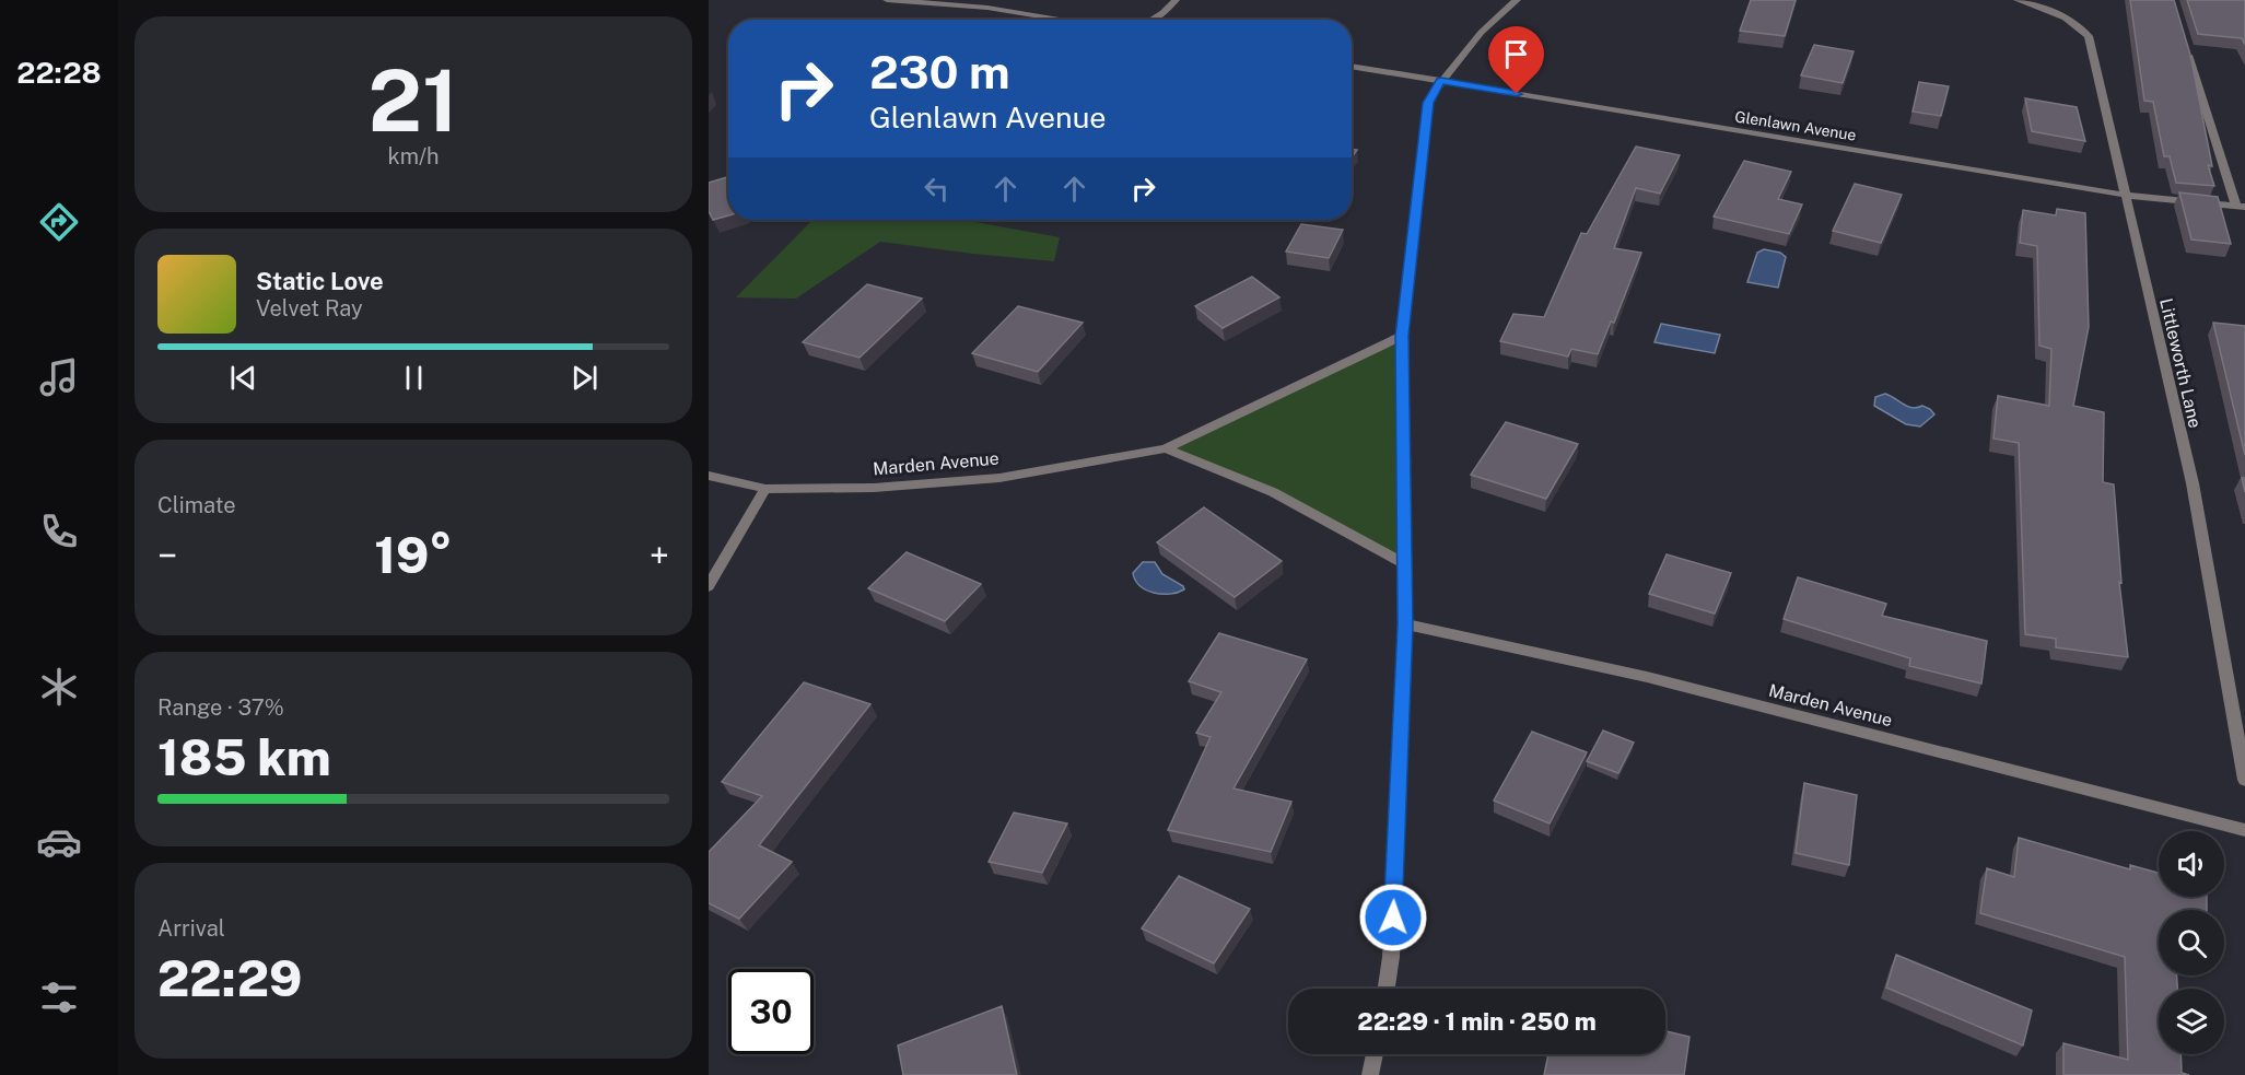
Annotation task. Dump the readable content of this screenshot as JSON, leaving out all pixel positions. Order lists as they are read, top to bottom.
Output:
{
  "streets": {
    "street": ["Glenlawn Avenue", "Littleworth Lane", "Marden Avenue"]
  },
  "crossings": [
    ["Glenlawn Avenue", "Littleworth Lane"]
  ],
  "page": {
    "tabs": "22:28",
    "tile": [
      ["21", "km/h"],
      "Climate",
      ["Range · 37%", "185 km"],
      ["Arrival", "22:29"]
    ],
    "turn": ["230 m", "Glenlawn Avenue"],
    "song": ["Static Love", "Velvet Ray"],
    "heat": ["−", "19°", "+"],
    "limit": "30",
    "trip": "22:29 · 1 min · 250 m"
  }
}
